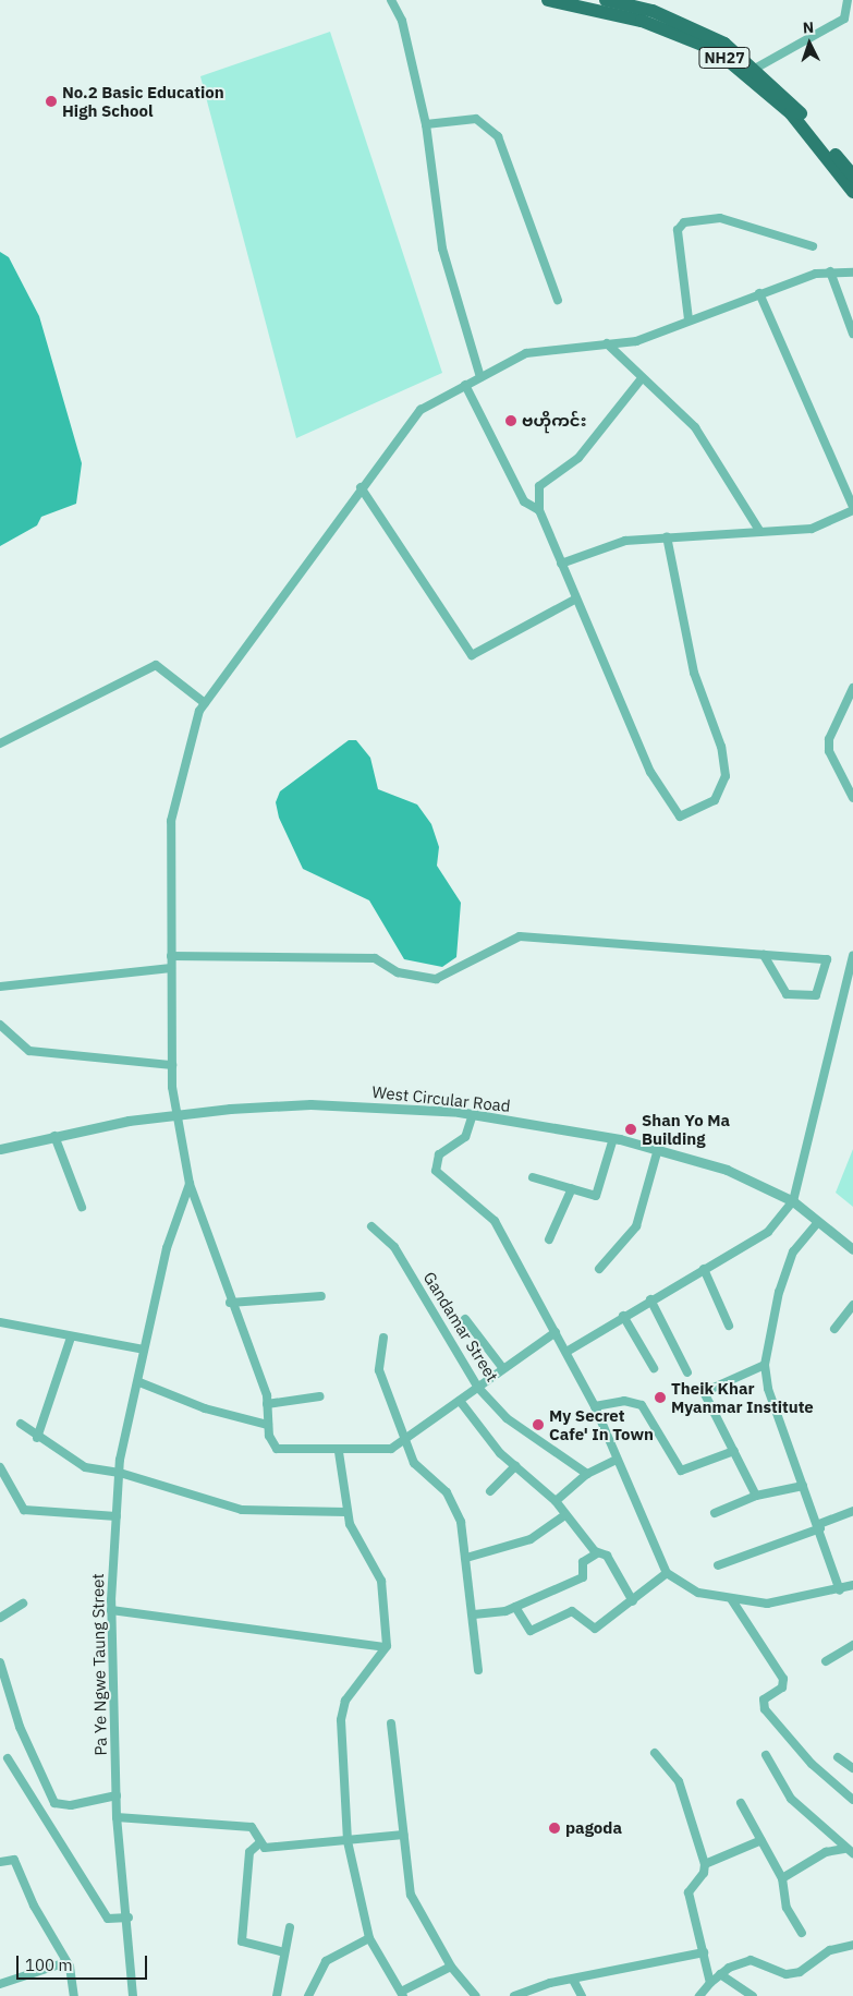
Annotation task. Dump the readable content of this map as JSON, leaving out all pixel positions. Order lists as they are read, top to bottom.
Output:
{
  "streets": {
    "highway": ["NH27"],
    "street": ["West Circular Road", "Gandamar Street", "Pa Ye Ngwe Taung Street"]
  },
  "places": [
    "No.2 Basic Education High School",
    "ဗဟိုကင်း",
    "Shan Yo Ma Building",
    "Theik Khar Myanmar Institute",
    "My Secret Cafe' In Town",
    "pagoda"
  ],
  "scale_bar": "100 m",
  "north": "top"
}
